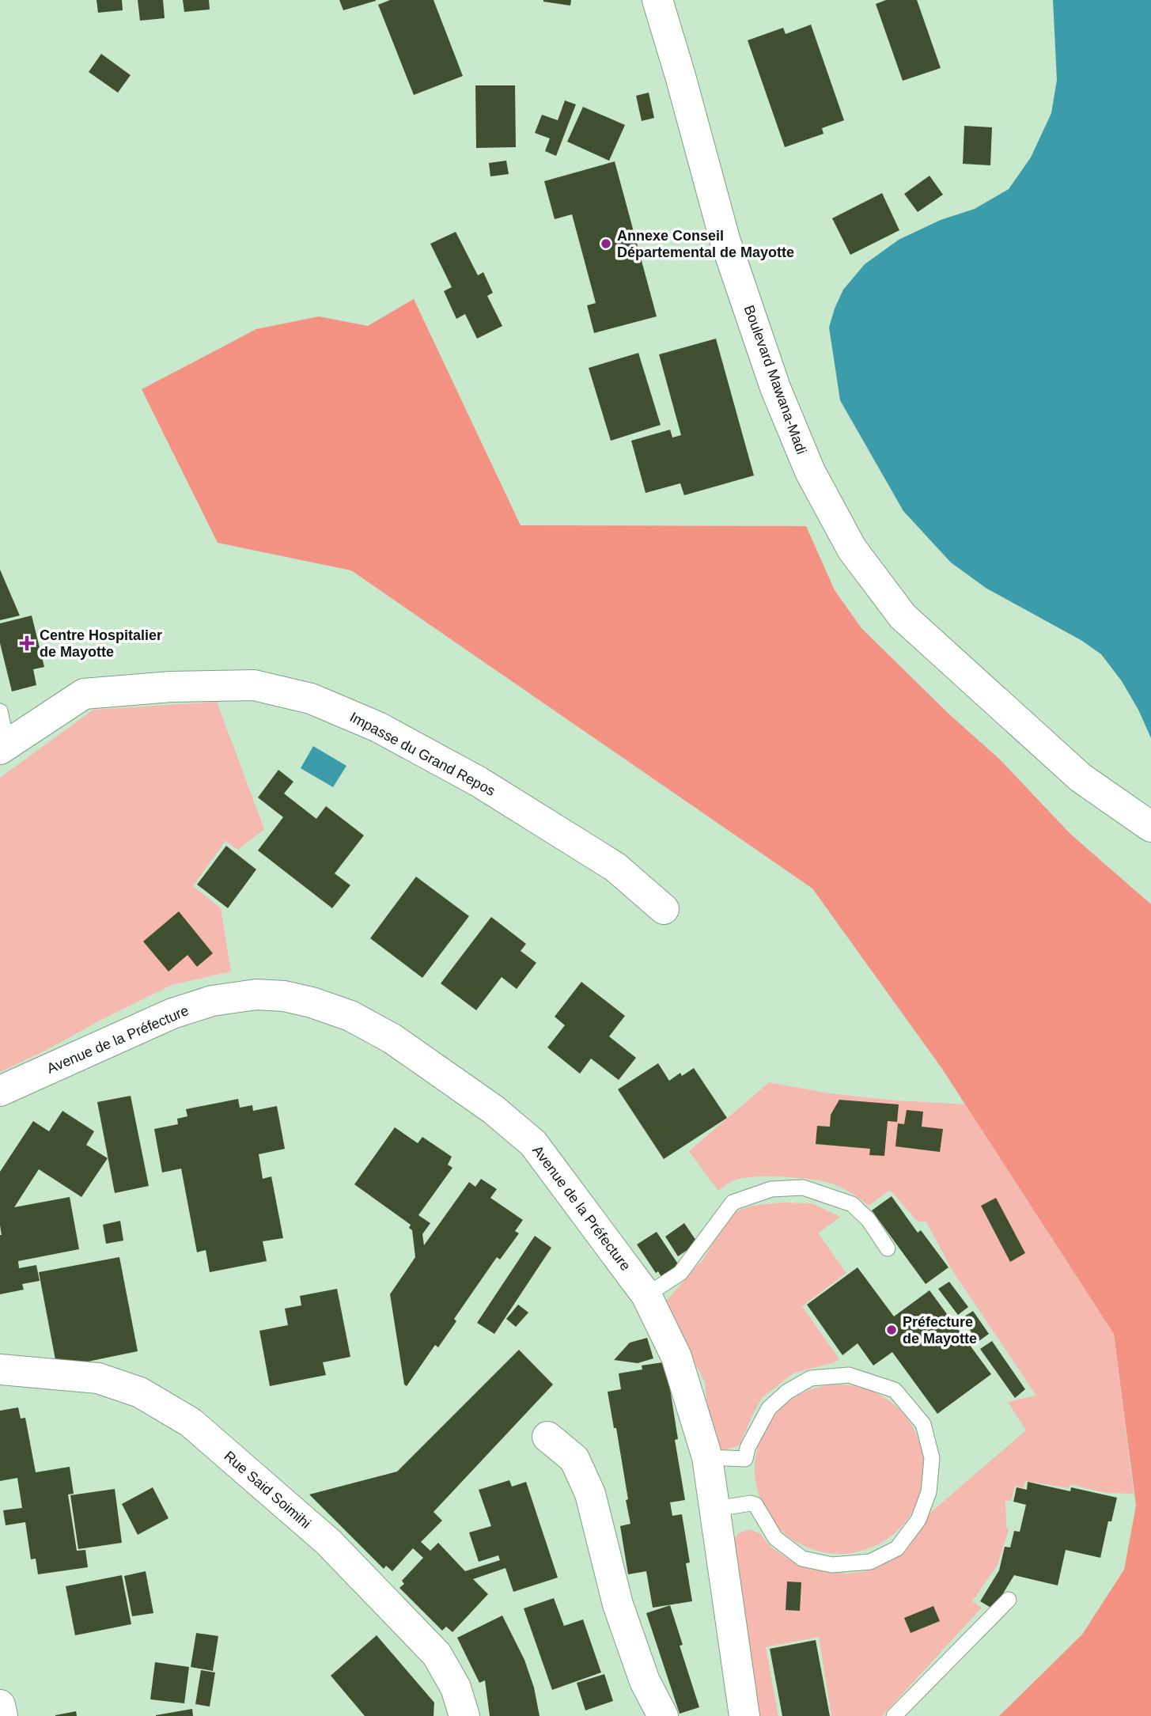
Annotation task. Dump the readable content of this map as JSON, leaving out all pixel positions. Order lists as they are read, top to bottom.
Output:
{
  "streets": {
    "street": [
      "Boulevard Mawana-Madi",
      "Impasse du Grand Repos",
      "Avenue de la Préfecture",
      "Rue Said Soimihi"
    ]
  },
  "places": {
    "other": ["Annexe Conseil Départemental de Mayotte", "Préfecture de Mayotte"],
    "health": ["Centre Hospitalier de Mayotte"]
  }
}
